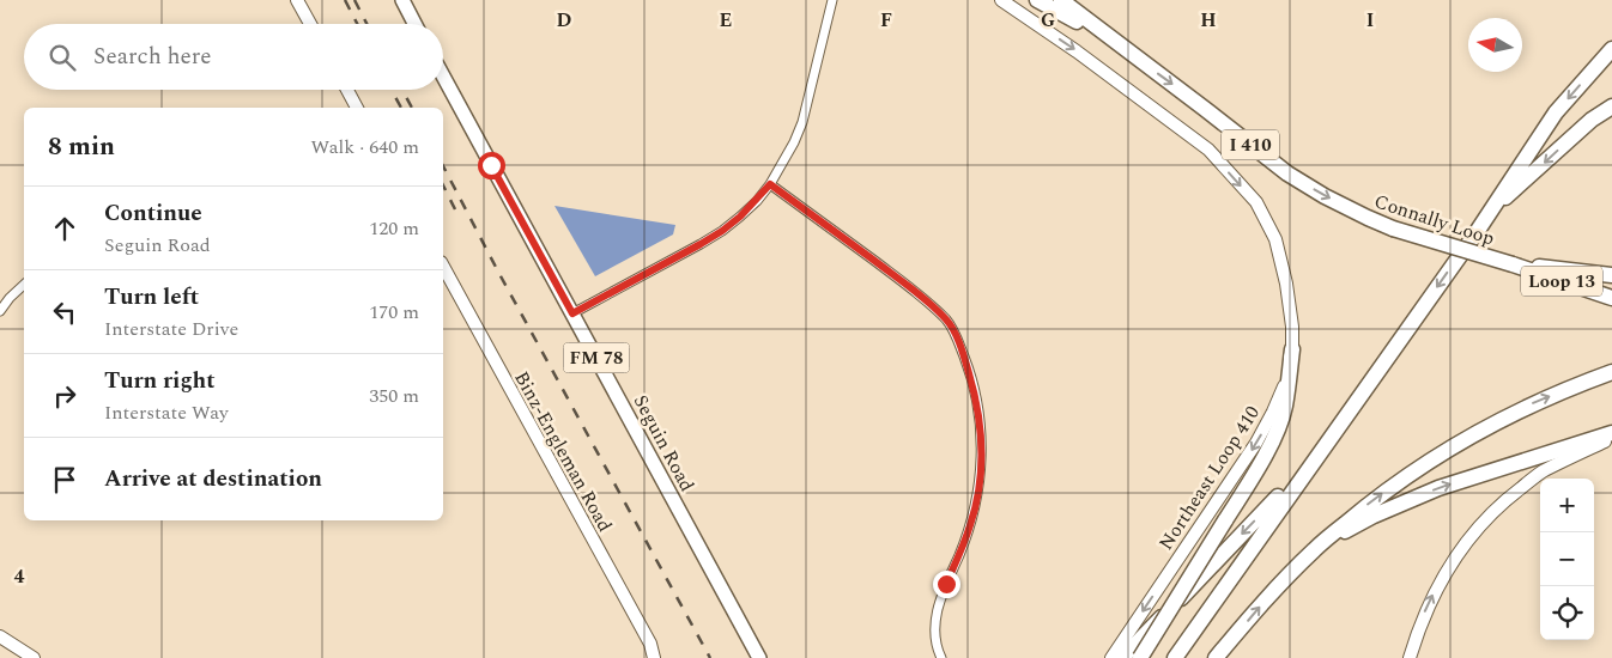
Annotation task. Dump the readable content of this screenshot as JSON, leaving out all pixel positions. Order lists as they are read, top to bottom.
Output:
{
  "streets": {
    "highway": ["I 410", "Connally Loop", "Loop 13"],
    "main road": [
      "FM 78",
      "Seguin Road",
      "Binz-Engleman Road",
      "Northeast Loop 410"
    ]
  },
  "crossings": [
    ["Connally Loop", "Loop 13"]
  ],
  "one_way": ["Connally Loop"],
  "north": "left",
  "page": {
    "search": "Search here",
    "heading": ["8 min", "Walk · 640 m"],
    "list": [
      ["Continue", "Seguin Road", "120 m"],
      ["Turn left", "Interstate Drive", "170 m"],
      ["Turn right", "Interstate Way", "350 m"],
      "Arrive at destination"
    ],
    "map_buttons": ["+", "−"]
  },
  "grid": {
    "columns": [
      "D",
      "E",
      "F",
      "G",
      "H",
      "I"
    ],
    "rows": ["4"]
  }
}
